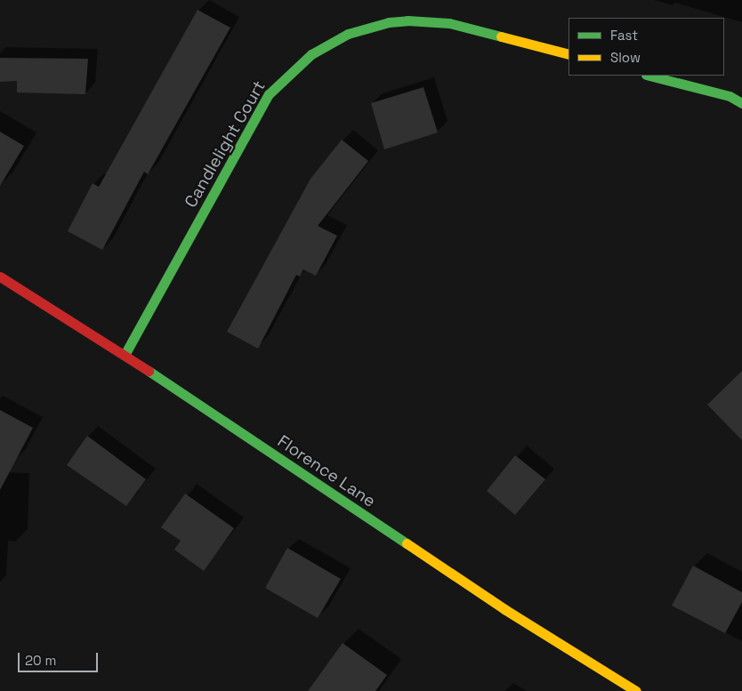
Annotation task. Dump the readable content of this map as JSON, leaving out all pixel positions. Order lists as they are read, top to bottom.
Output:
{
  "streets": {
    "street": ["Candlelight Court", "Florence Lane"]
  },
  "crossings": [
    ["Candlelight Court", "Florence Lane"]
  ],
  "legend": ["Fast", "Slow"],
  "scale_bar": "20 m"
}
